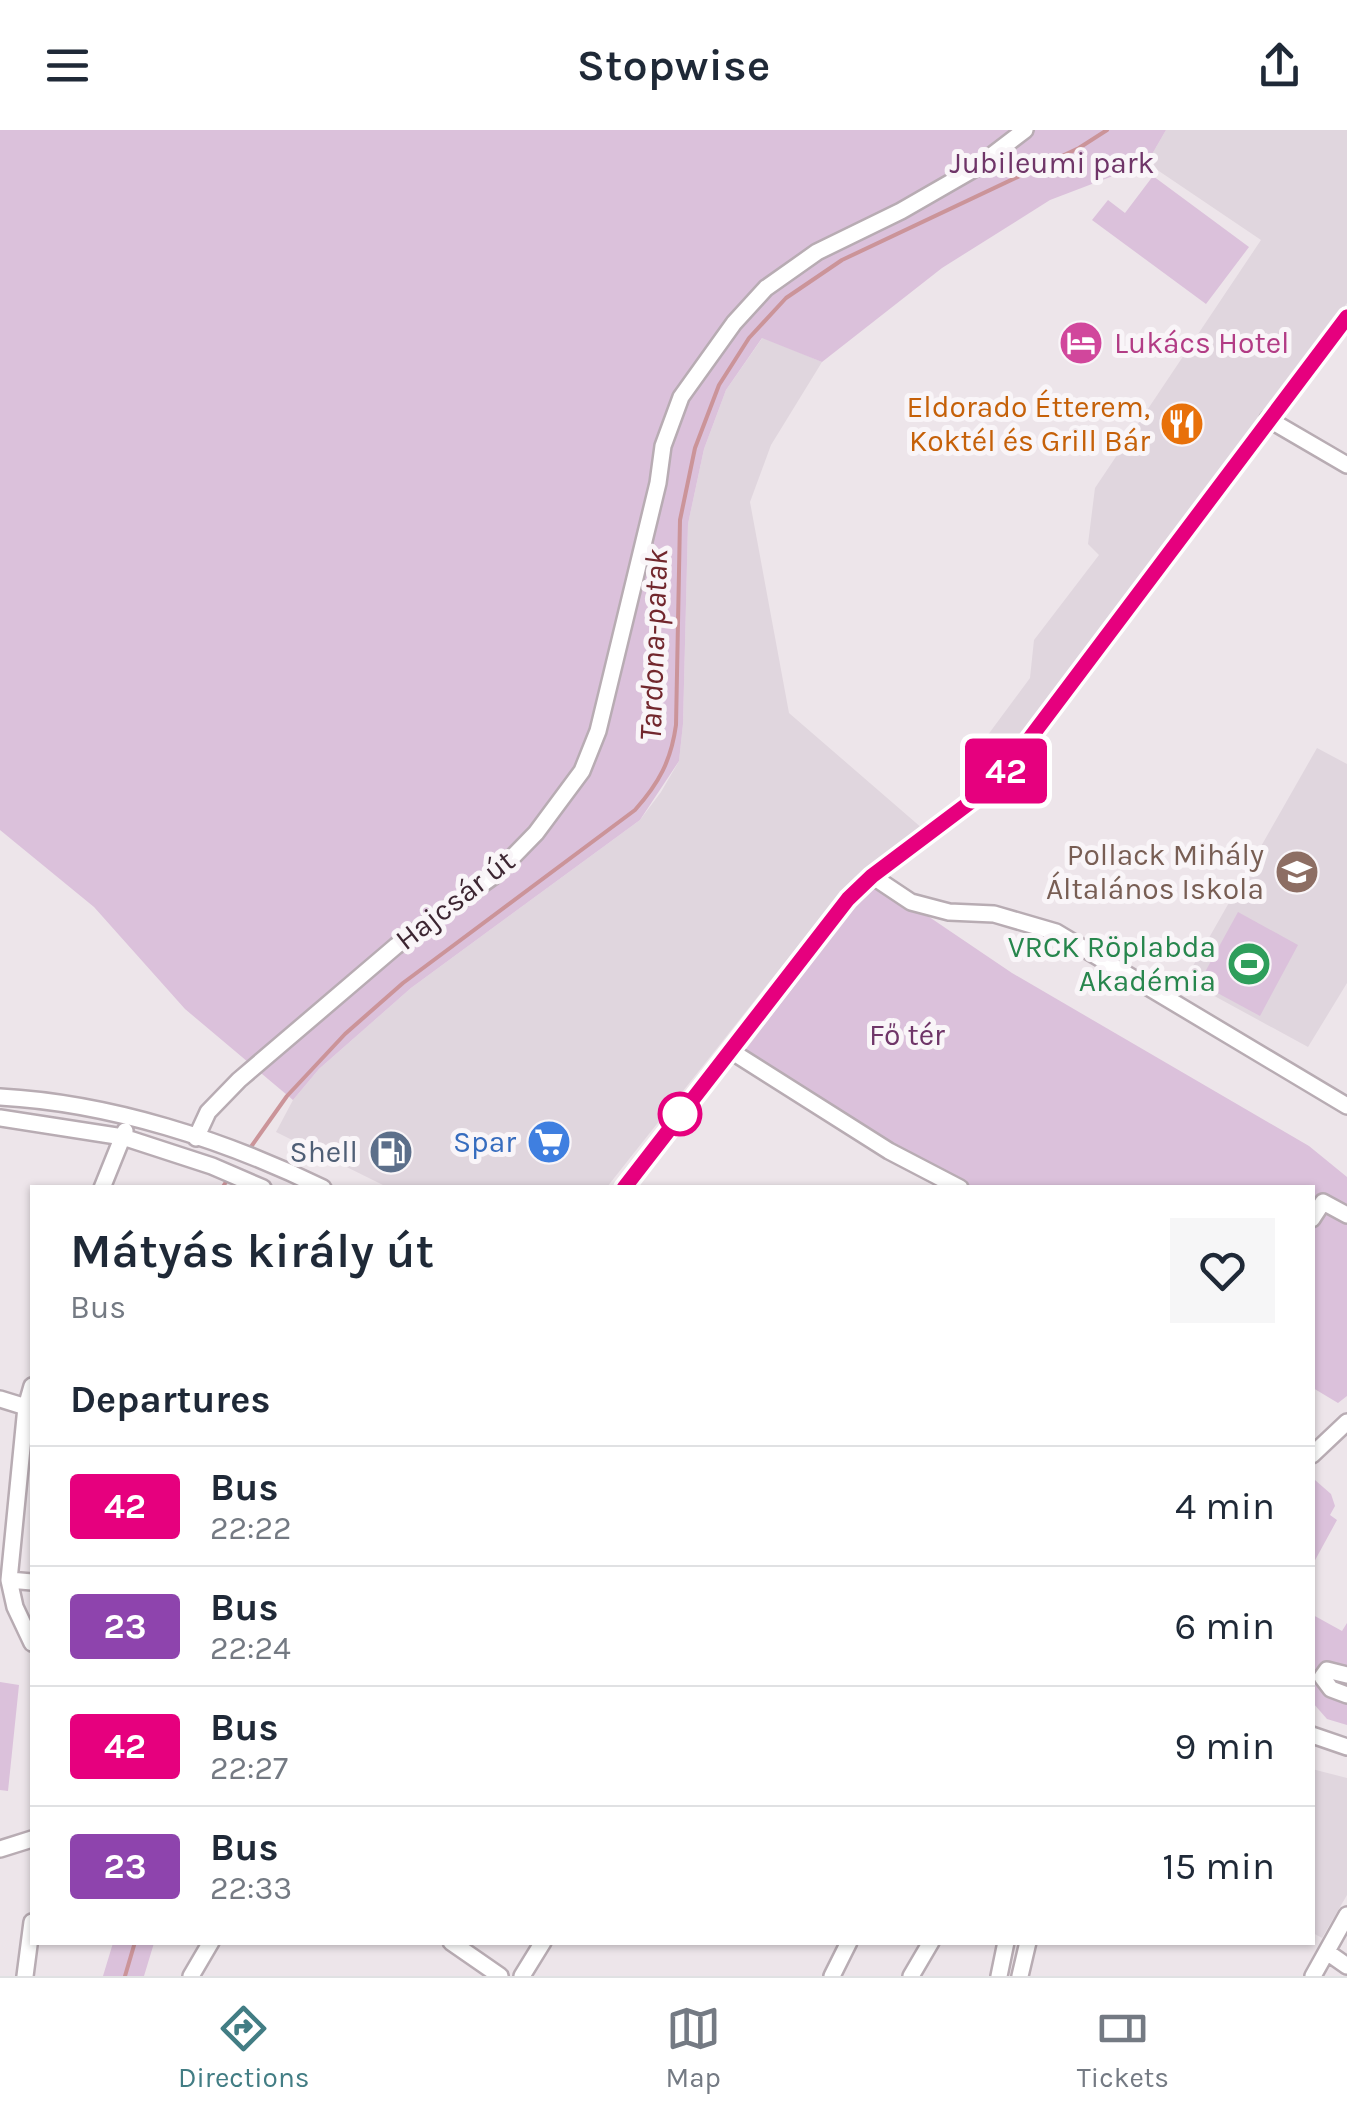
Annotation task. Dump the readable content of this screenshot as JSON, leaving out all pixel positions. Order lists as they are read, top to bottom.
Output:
{
  "streets": {
    "street": ["Hajcsár út"]
  },
  "water": ["Tardona-patak"],
  "parks": ["Jubileumi park", "Fő tér"],
  "places": {
    "hotel": ["Lukács Hotel"],
    "restaurant": ["Eldorado Étterem, Koktél és Grill Bár"],
    "school or university": ["Pollack Mihály Általános Iskola"],
    "sports": ["VRCK Röplabda Akadémia"],
    "supermarket": ["Spar"],
    "fuel station": ["Shell"]
  },
  "lines": ["bus line 42"],
  "page": {
    "header": "Stopwise",
    "on_map": "42",
    "heading": [
      ["Mátyás király út", "Bus"],
      "Departures"
    ],
    "list": [
      {
        "mark": "42",
        "name": "Bus",
        "note": "22:22",
        "value": "4 min"
      },
      {
        "mark": "23",
        "name": "Bus",
        "note": "22:24",
        "value": "6 min"
      },
      {
        "mark": "42",
        "name": "Bus",
        "note": "22:27",
        "value": "9 min"
      },
      {
        "mark": "23",
        "name": "Bus",
        "note": "22:33",
        "value": "15 min"
      }
    ],
    "tabs": ["Directions", "Map", "Tickets"]
  }
}
